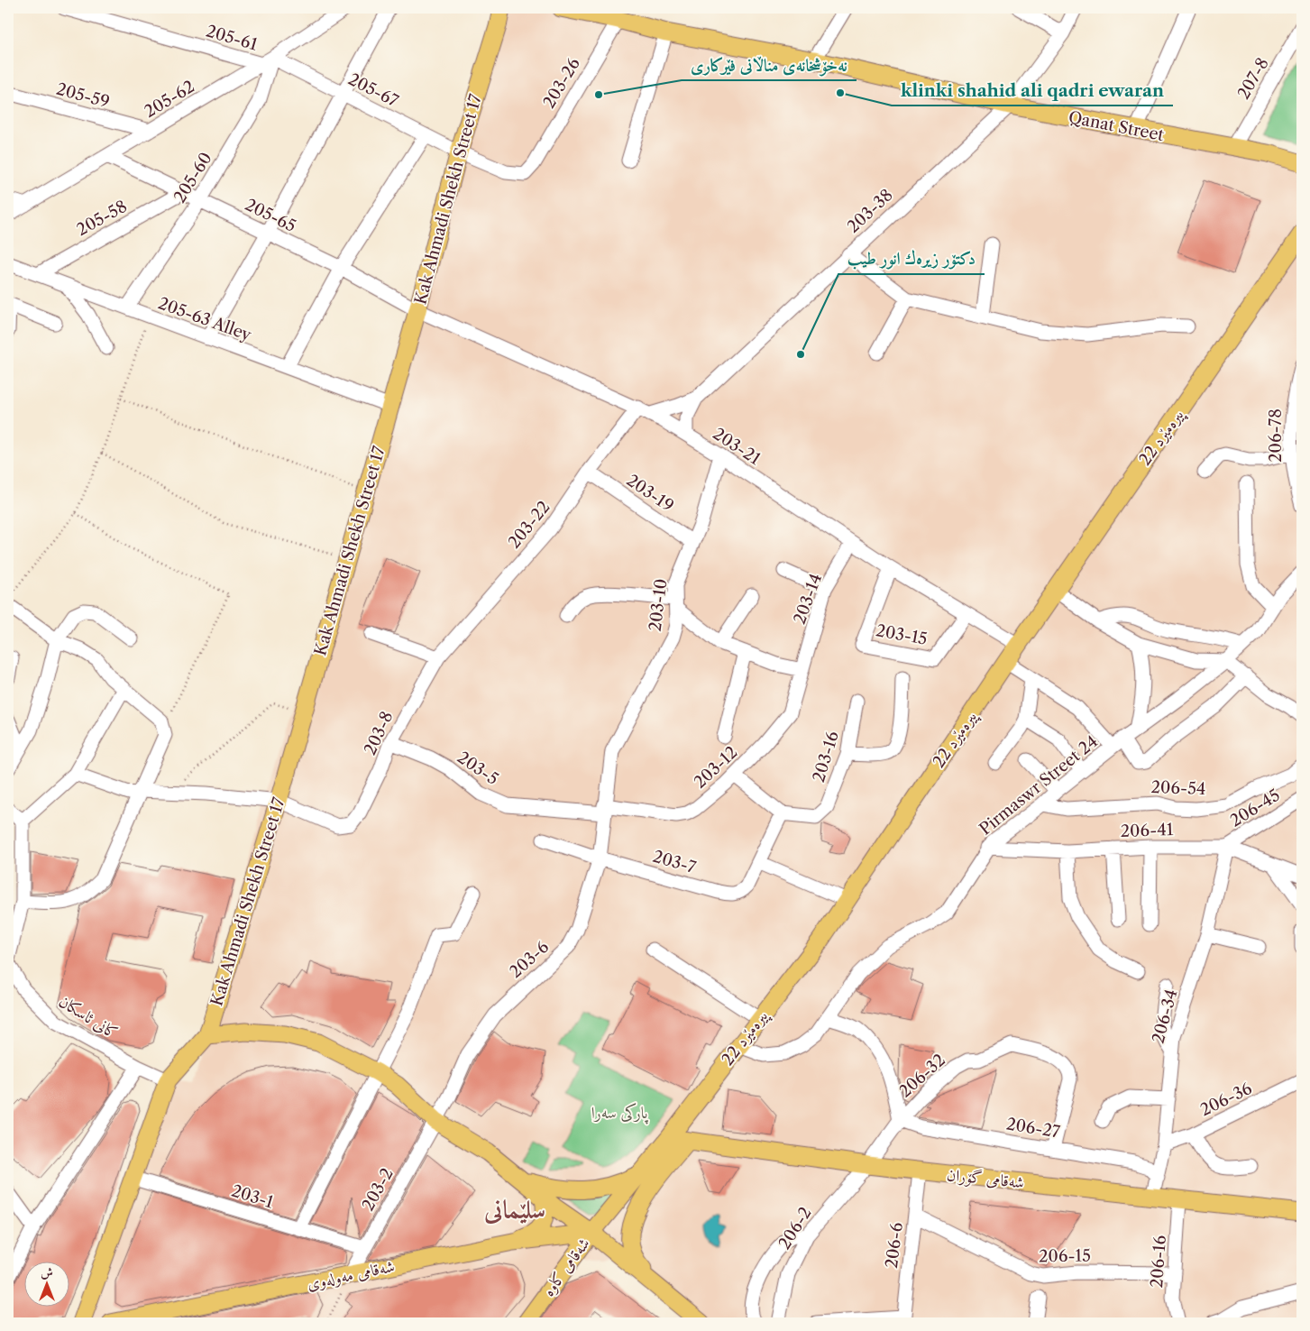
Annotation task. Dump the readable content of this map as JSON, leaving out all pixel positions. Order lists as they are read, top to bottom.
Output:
{
  "streets": {
    "main road": [
      "Qanat Street",
      "Kak Ahmadi Shekh Street 17",
      "22 پیرەمێرد",
      "شەقامی گۆران",
      "شەقامی کاوە",
      "شەقامی مەولەوی"
    ],
    "street": [
      "205-61",
      "207-8",
      "203-26",
      "205-67",
      "205-59",
      "205-62",
      "205-60",
      "203-38",
      "205-65",
      "205-58",
      "205-63 Alley",
      "206-78",
      "203-21",
      "203-19",
      "203-22",
      "203-14",
      "203-10",
      "203-15",
      "203-8",
      "203-16",
      "203-12",
      "203-5",
      "Pirmaswr Street 24",
      "206-54",
      "206-45",
      "206-41",
      "203-7",
      "203-6",
      "206-34",
      "کانی ئاسکان",
      "206-32",
      "206-36",
      "206-27",
      "203-2",
      "203-1",
      "206-2",
      "206-6",
      "206-15",
      "206-16"
    ]
  },
  "crossings": [
    ["205-61", "205-67"],
    ["205-61", "205-62"],
    ["205-61", "205-60"],
    ["207-8", "Qanat Street"],
    ["203-26", "205-67"],
    ["203-26", "Qanat Street"],
    ["205-67", "205-62"],
    ["205-67", "205-60"],
    ["205-67", "Kak Ahmadi Shekh Street 17"],
    ["205-59", "205-62"],
    ["205-62", "205-60"],
    ["205-62", "205-65"],
    ["Qanat Street", "203-38"],
    ["205-60", "205-65"],
    ["205-60", "205-63 Alley"],
    ["Kak Ahmadi Shekh Street 17", "205-65"],
    ["Kak Ahmadi Shekh Street 17", "205-63 Alley"],
    ["Kak Ahmadi Shekh Street 17", "203-21"],
    ["Kak Ahmadi Shekh Street 17", "203-8"],
    ["Kak Ahmadi Shekh Street 17", "کانی ئاسکان"],
    ["203-38", "203-21"],
    ["203-38", "203-22"],
    ["205-65", "205-58"],
    ["205-65", "203-21"],
    ["205-58", "205-63 Alley"],
    ["22 پیرەمێرد", "203-21"],
    ["22 پیرەمێرد", "Pirmaswr Street 24"],
    ["22 پیرەمێرد", "شەقامی گۆران"],
    ["22 پیرەمێرد", "شەقامی کاوە"],
    ["22 پیرەمێرد", "شەقامی مەولەوی"],
    ["203-21", "203-22"],
    ["203-21", "203-14"],
    ["203-21", "203-10"],
    ["203-21", "203-15"],
    ["203-19", "203-22"],
    ["203-19", "203-10"],
    ["203-22", "203-8"],
    ["203-14", "203-12"],
    ["203-10", "203-12"],
    ["203-10", "203-5"],
    ["203-10", "203-6"],
    ["203-8", "203-5"],
    ["203-12", "203-5"],
    ["203-12", "203-6"],
    ["203-5", "203-6"],
    ["Pirmaswr Street 24", "206-54"],
    ["Pirmaswr Street 24", "206-41"],
    ["206-45", "206-41"],
    ["206-45", "206-34"],
    ["206-41", "206-34"],
    ["203-7", "203-6"],
    ["203-6", "203-2"],
    ["206-34", "206-36"],
    ["206-34", "206-27"],
    ["206-34", "شەقامی گۆران"],
    ["206-32", "206-27"],
    ["206-32", "شەقامی گۆران"],
    ["206-32", "206-2"],
    ["شەقامی گۆران", "206-2"],
    ["شەقامی گۆران", "206-6"],
    ["شەقامی گۆران", "206-16"],
    ["203-2", "203-1"],
    ["203-2", "شەقامی مەولەوی"],
    ["206-6", "206-15"],
    ["206-15", "206-16"],
    ["شەقامی کاوە", "شەقامی مەولەوی"]
  ],
  "districts": ["سلێمانی"],
  "parks": ["پارکی سەرا"],
  "places": ["klinki shahid ali qadri ewaran", "نەخۆشخانەی مناڵانی فێركاری", "دکتۆر زیرەك انور طیب"],
  "north": "top"
}
